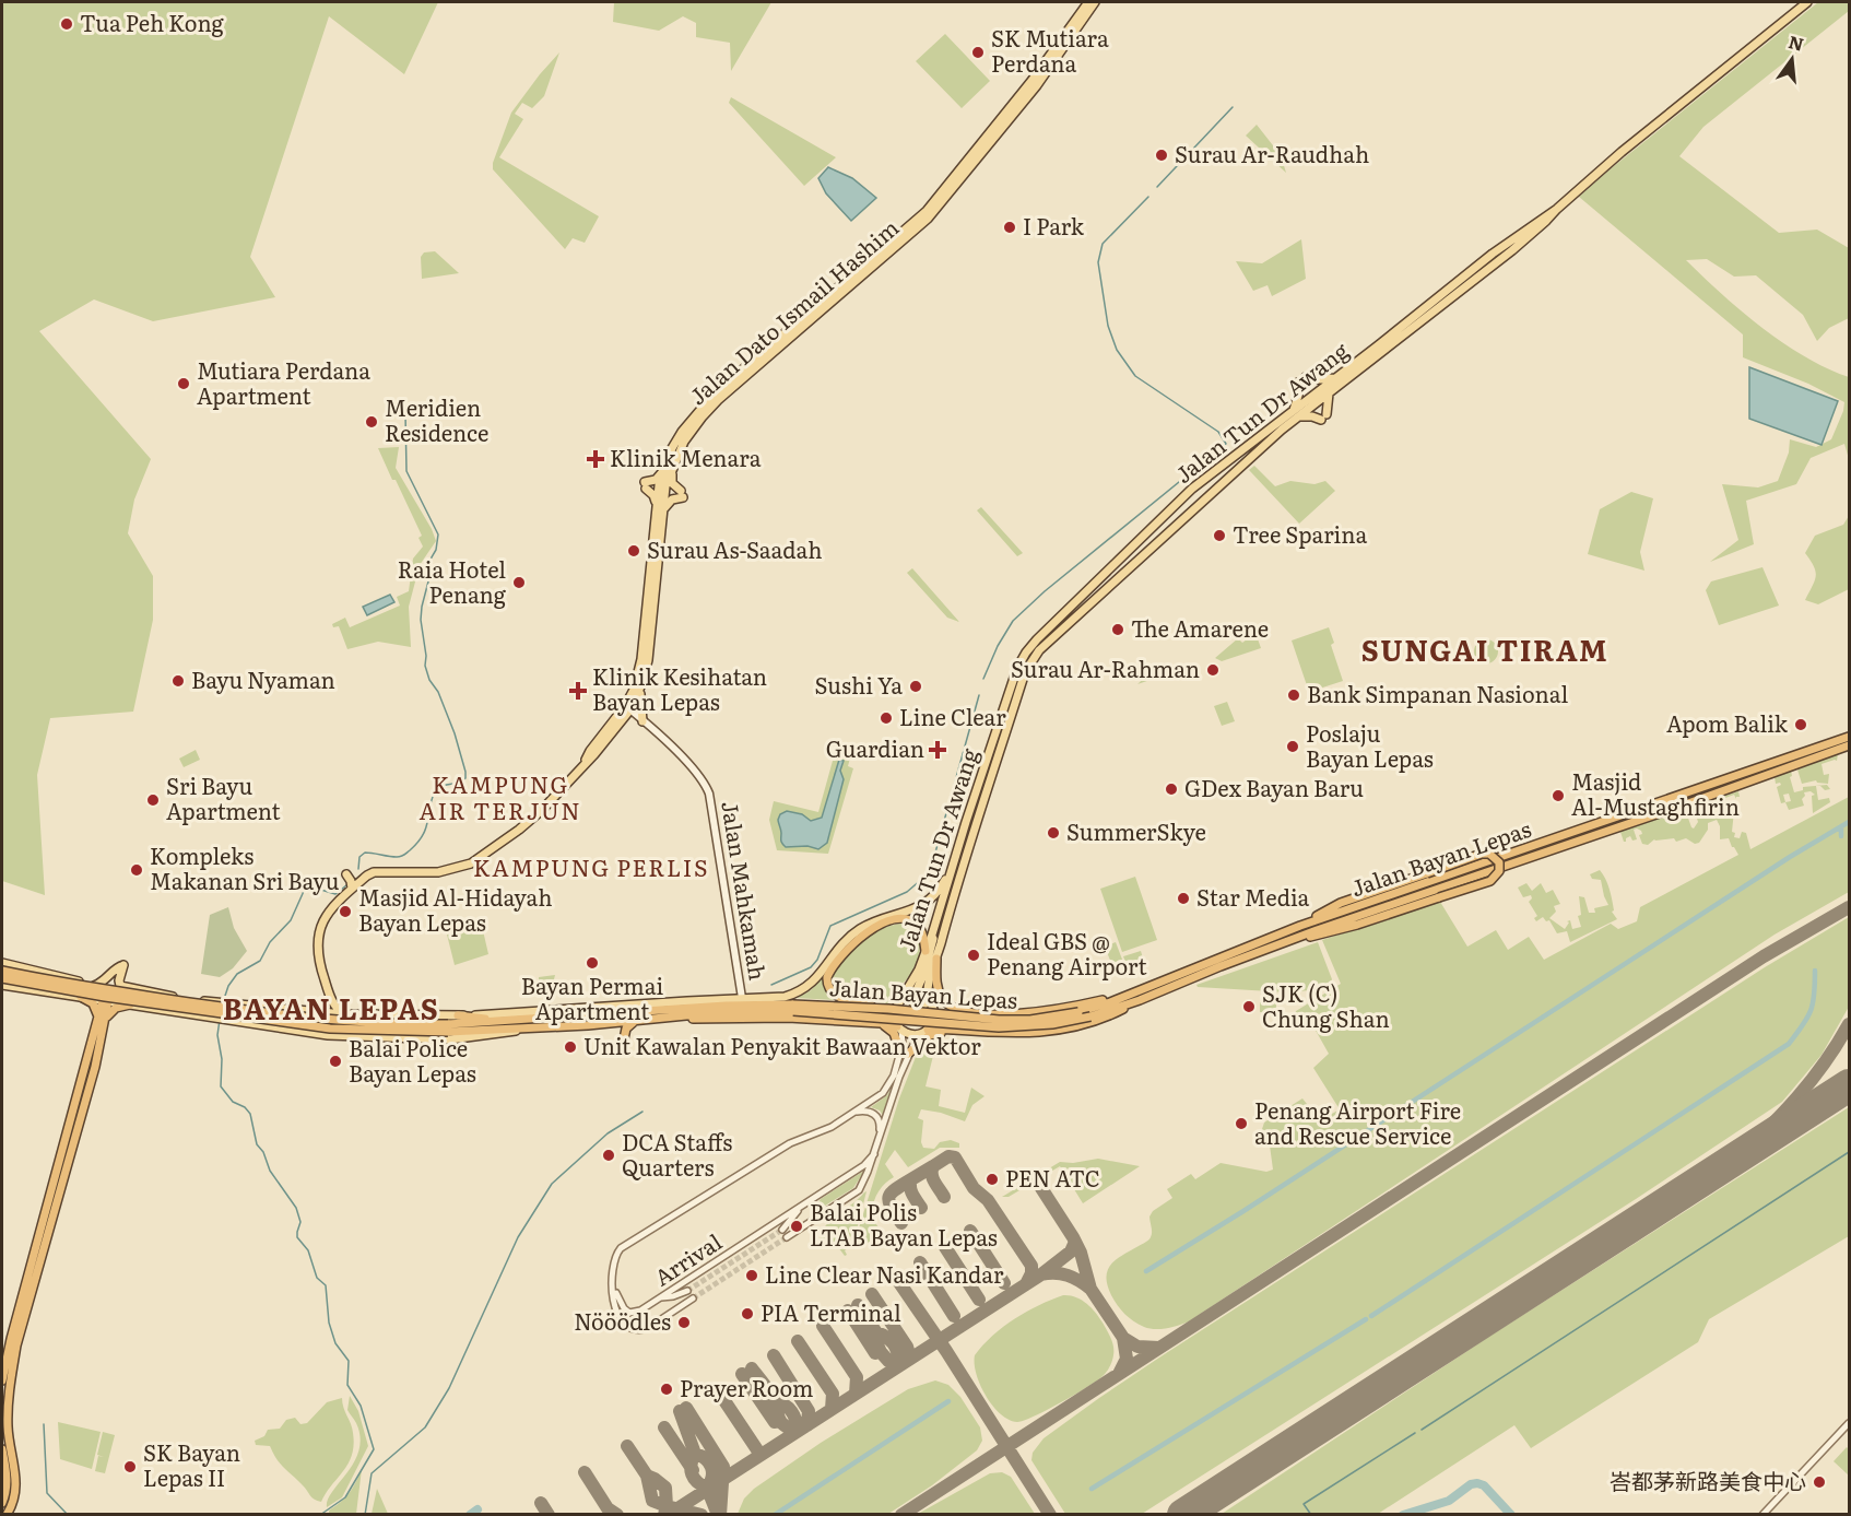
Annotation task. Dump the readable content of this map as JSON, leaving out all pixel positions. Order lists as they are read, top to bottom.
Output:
{
  "streets": {
    "highway": ["Jalan Bayan Lepas"],
    "main road": ["Jalan Dato Ismail Hashim", "Jalan Tun Dr Awang", "Jalan Mahkamah"],
    "street": ["Arrival"]
  },
  "crossings": [
    ["Jalan Dato Ismail Hashim", "Jalan Mahkamah"]
  ],
  "districts": [
    "SUNGAI TIRAM",
    "KAMPUNG AIR TERJUN",
    "KAMPUNG PERLIS",
    "BAYAN LEPAS"
  ],
  "places": {
    "other": [
      "Tua Peh Kong",
      "SK Mutiara Perdana",
      "Surau Ar-Raudhah",
      "I Park",
      "Mutiara Perdana Apartment",
      "Meridien Residence",
      "Tree Sparina",
      "Surau As-Saadah",
      "Raia Hotel Penang",
      "The Amarene",
      "Surau Ar-Rahman",
      "Bayu Nyaman",
      "Sushi Ya",
      "Bank Simpanan Nasional",
      "Line Clear",
      "Apom Balik",
      "Poslaju Bayan Lepas",
      "GDex Bayan Baru",
      "Masjid Al-Mustaghfirin",
      "Sri Bayu Apartment",
      "SummerSkye",
      "Kompleks Makanan Sri Bayu",
      "Star Media",
      "Masjid Al-Hidayah Bayan Lepas",
      "Ideal GBS @ Penang Airport",
      "Bayan Permai Apartment",
      "SJK (C) Chung Shan",
      "Unit Kawalan Penyakit Bawaan Vektor",
      "Balai Police Bayan Lepas",
      "Penang Airport Fire and Rescue Service",
      "DCA Staffs Quarters",
      "PEN ATC",
      "Balai Polis LTAB Bayan Lepas",
      "Line Clear Nasi Kandar",
      "PIA Terminal",
      "Nööödles",
      "Prayer Room",
      "SK Bayan Lepas II",
      "峇都茅新路美食中心"
    ],
    "health": ["Klinik Menara", "Klinik Kesihatan Bayan Lepas", "Guardian"]
  },
  "north": "top"
}
